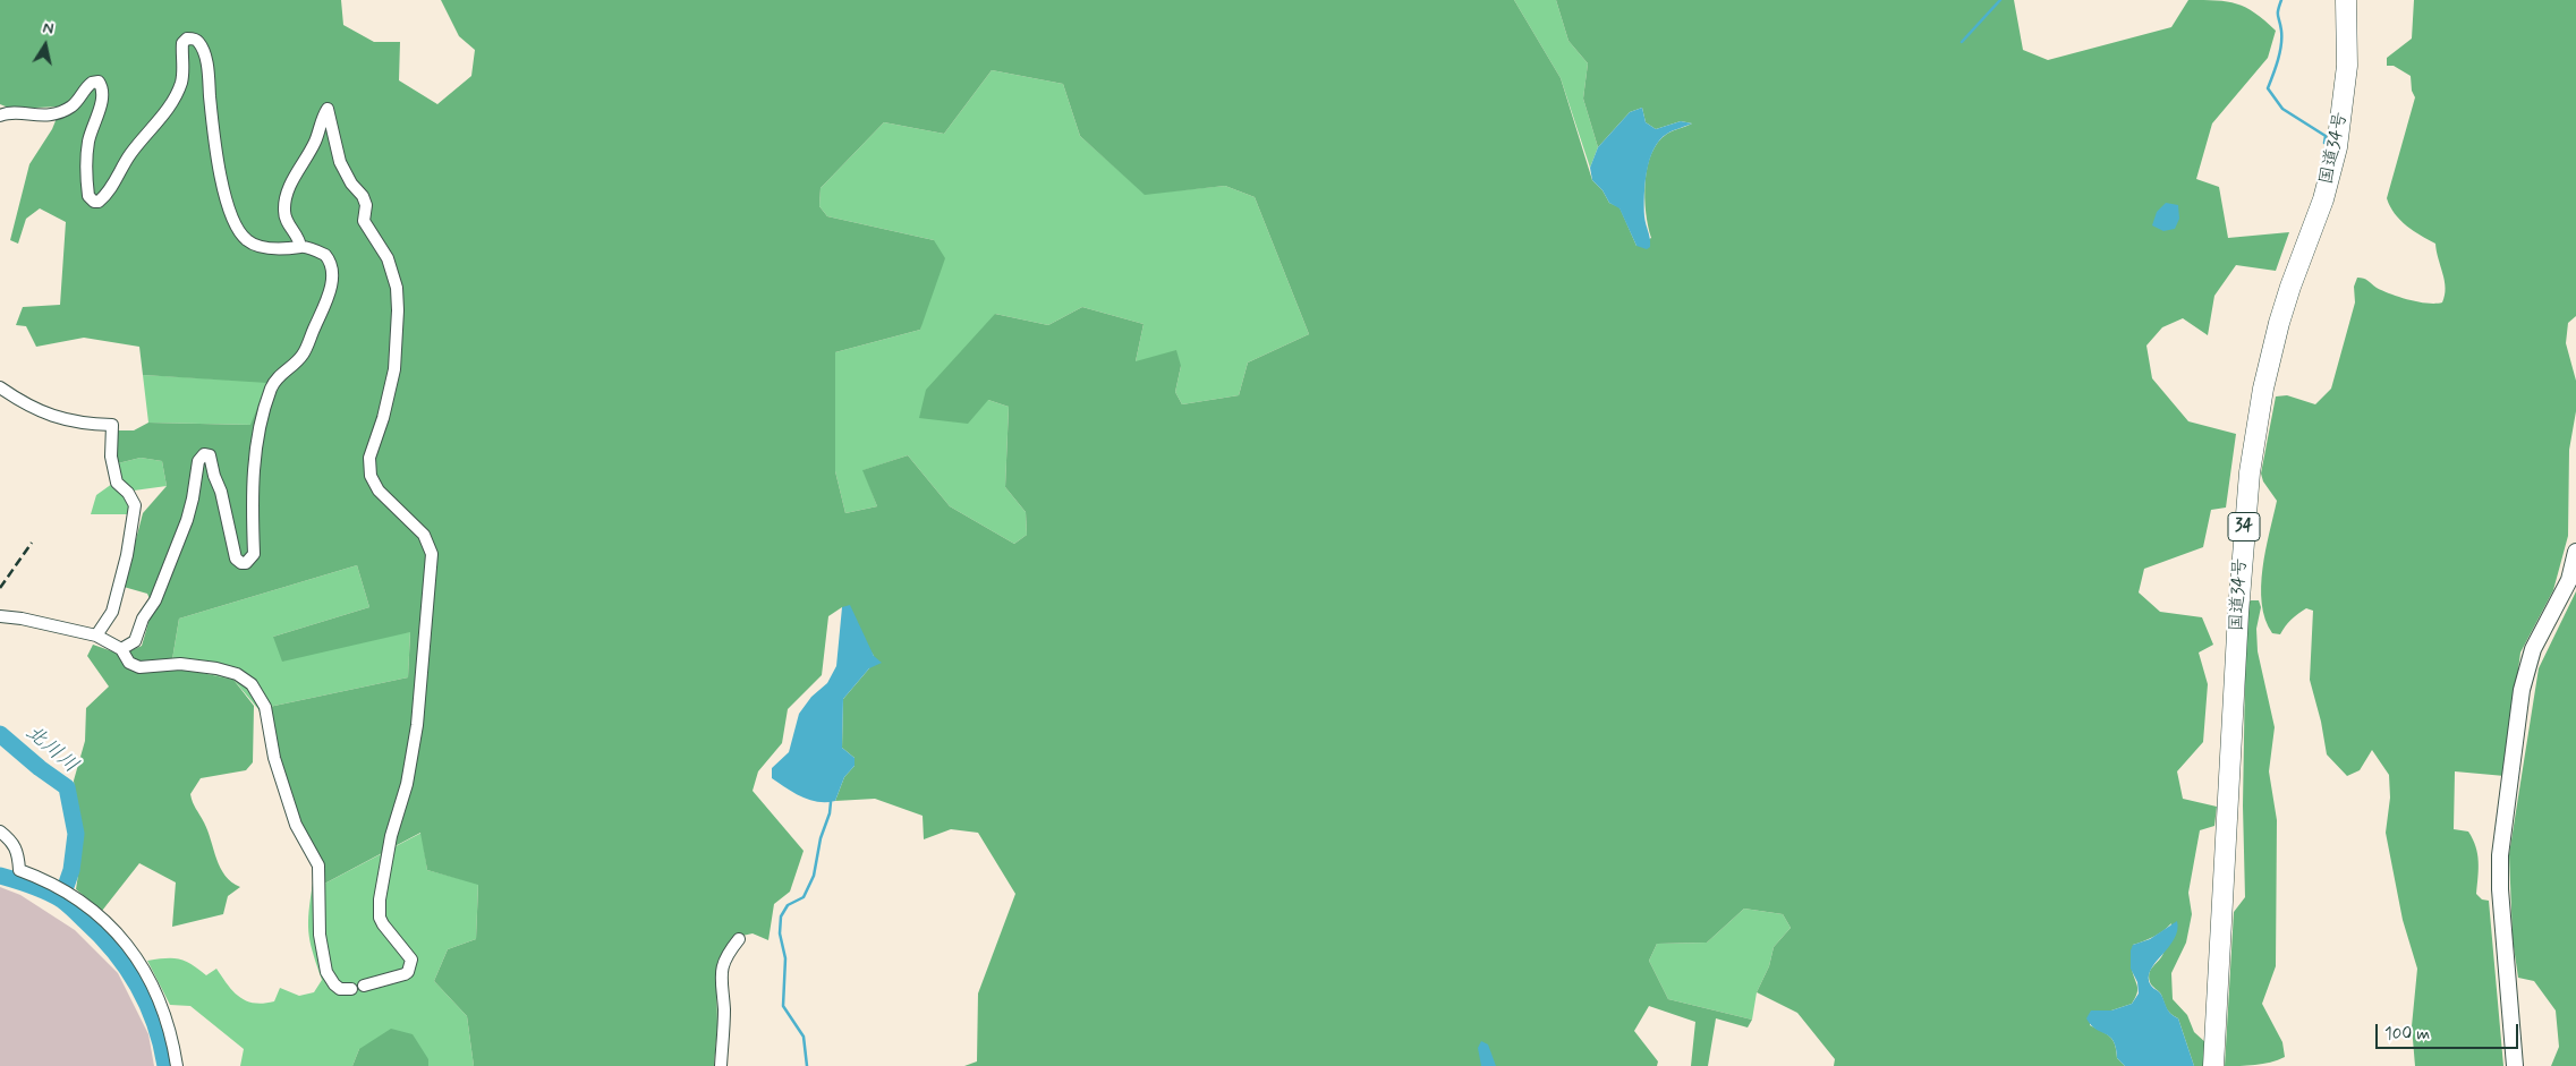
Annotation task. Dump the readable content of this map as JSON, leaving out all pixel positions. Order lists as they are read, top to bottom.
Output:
{
  "streets": {
    "highway": ["国道34号", "34"]
  },
  "water": ["北川川"],
  "scale_bar": "100 m",
  "north": "top"
}
